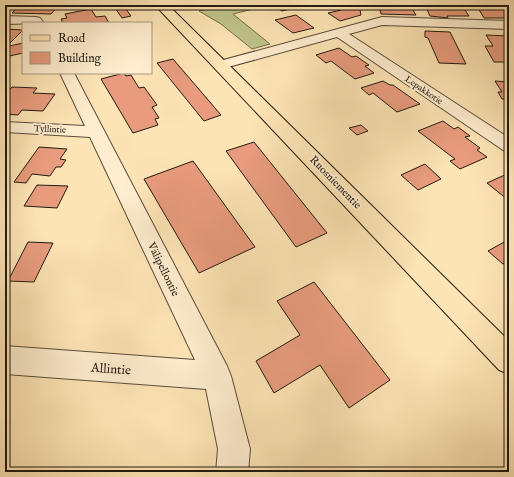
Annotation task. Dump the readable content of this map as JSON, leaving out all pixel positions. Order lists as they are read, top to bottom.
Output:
{
  "streets": {
    "main road": ["Ruosniementie"],
    "street": [
      "Lepakkotie",
      "Tyllintie",
      "Välipellontie",
      "Allintie"
    ]
  },
  "crossings": [
    ["Tyllintie", "Välipellontie"],
    ["Välipellontie", "Allintie"]
  ],
  "legend": ["Road", "Building"]
}
